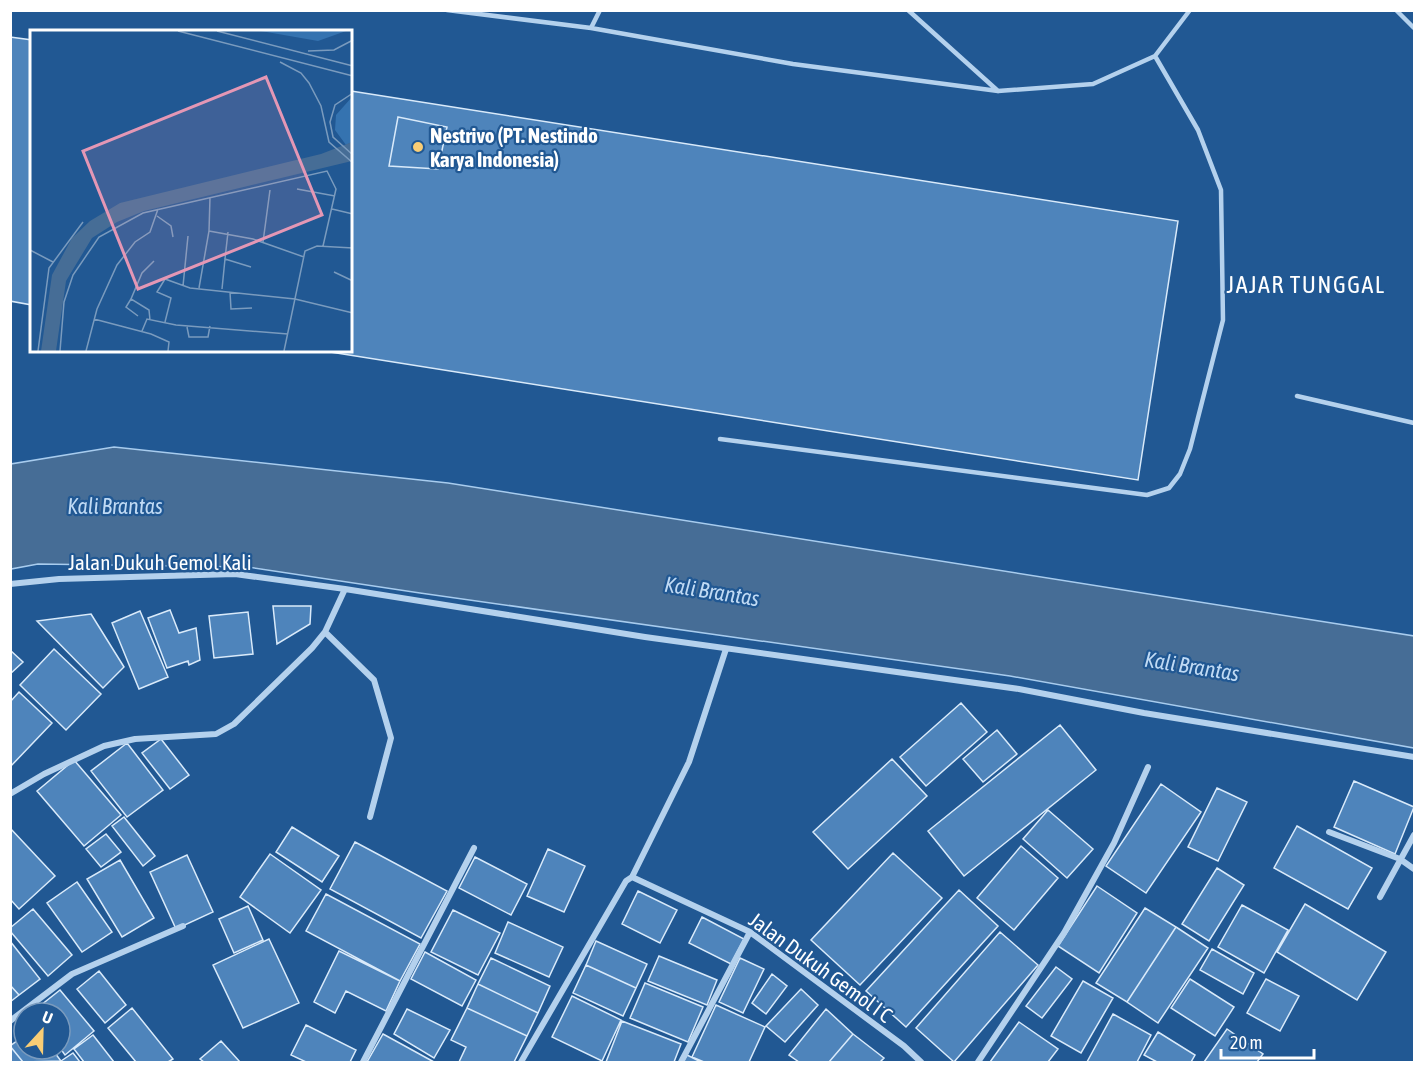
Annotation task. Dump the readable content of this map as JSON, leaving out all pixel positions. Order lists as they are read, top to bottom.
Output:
{
  "streets": {
    "street": ["Jalan Dukuh Gemol Kali", "Jalan Dukuh Gemol I C"]
  },
  "districts": ["JAJAR TUNGGAL"],
  "water": ["Kali Brantas"],
  "places": ["Nestrivo (PT. Nestindo Karya Indonesia)"],
  "scale_bar": "20 m",
  "north": "top"
}
